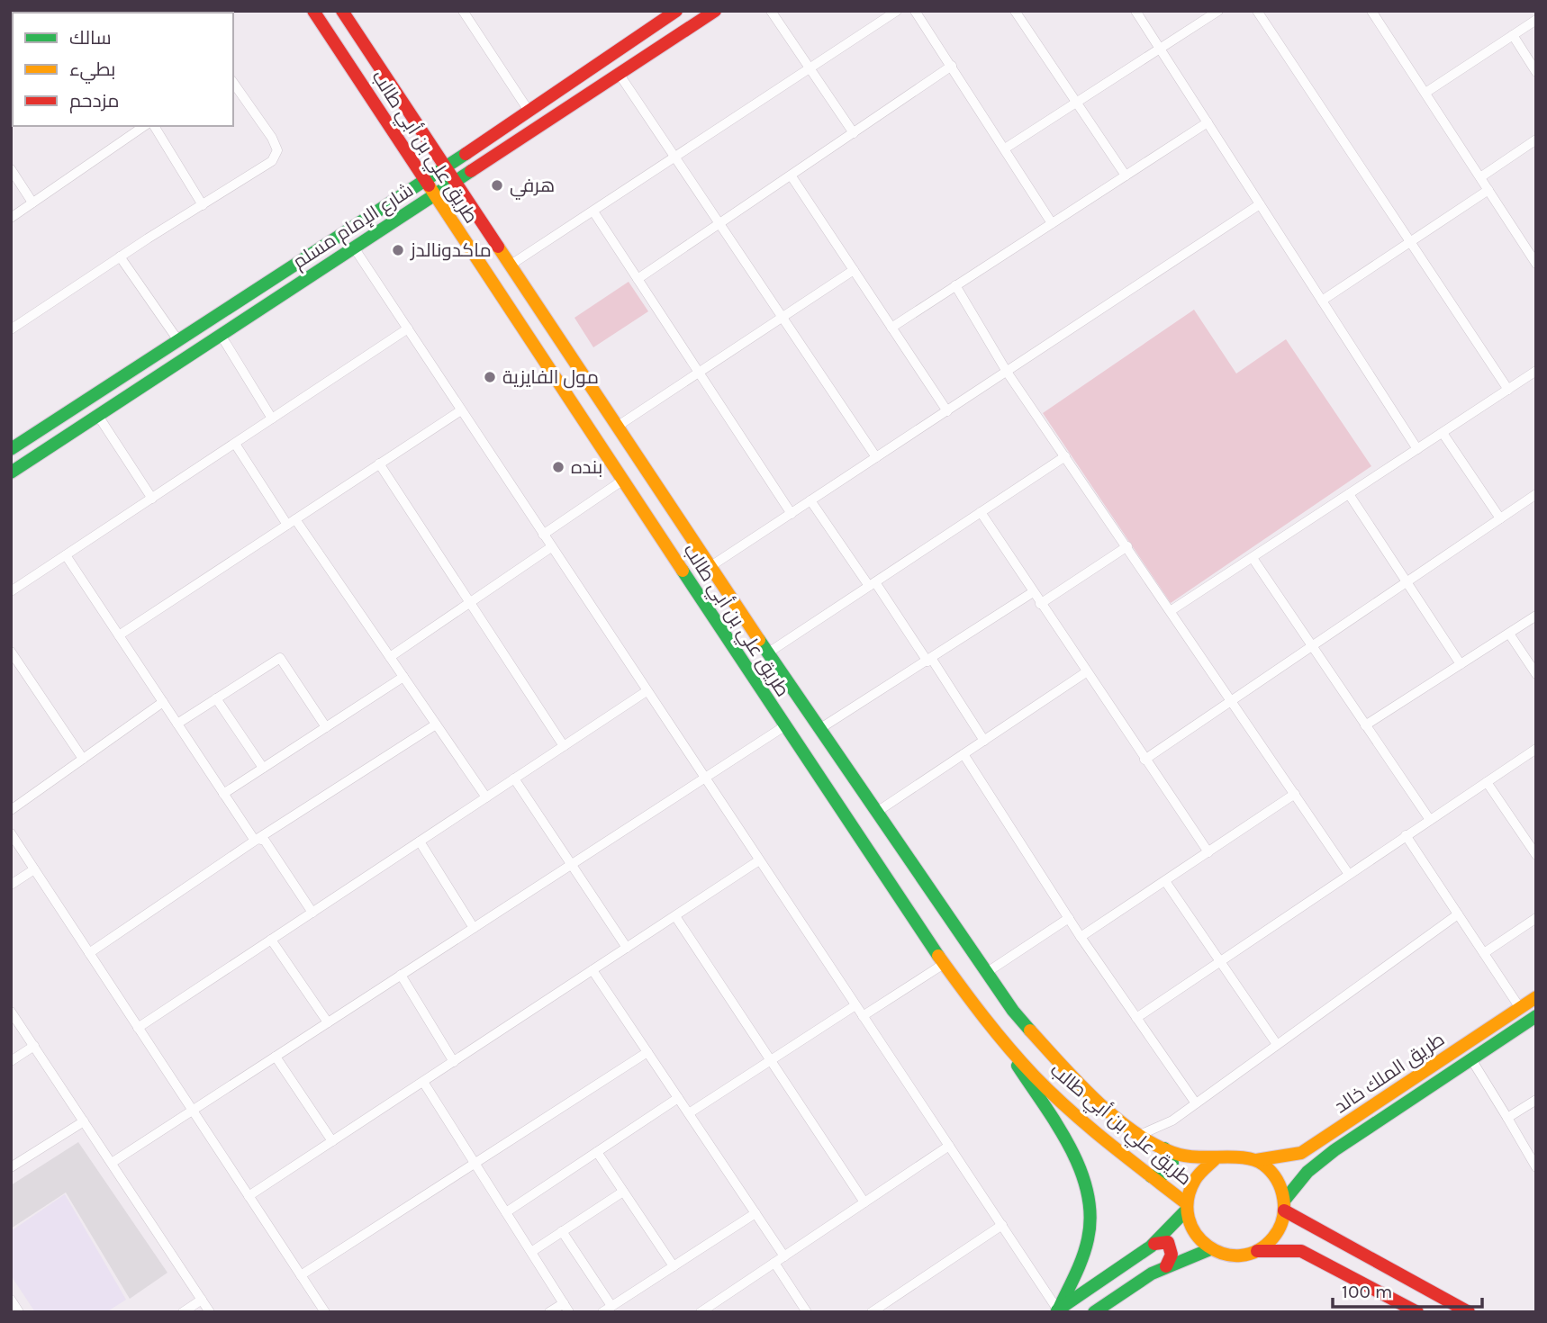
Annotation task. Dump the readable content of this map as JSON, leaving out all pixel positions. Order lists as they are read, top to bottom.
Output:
{
  "streets": {
    "main road": ["طريق علي بن أبي طالب", "شارع الإمام مسلم", "طريق الملك خالد"]
  },
  "crossings": [
    ["طريق علي بن أبي طالب", "شارع الإمام مسلم"],
    ["طريق علي بن أبي طالب", "طريق الملك خالد"]
  ],
  "places": [
    "هرفي",
    "ماكدونالدز",
    "مول الفايزية",
    "بنده"
  ],
  "legend": ["سالك", "بطيء", "مزدحم"],
  "scale_bar": "100 m"
}
